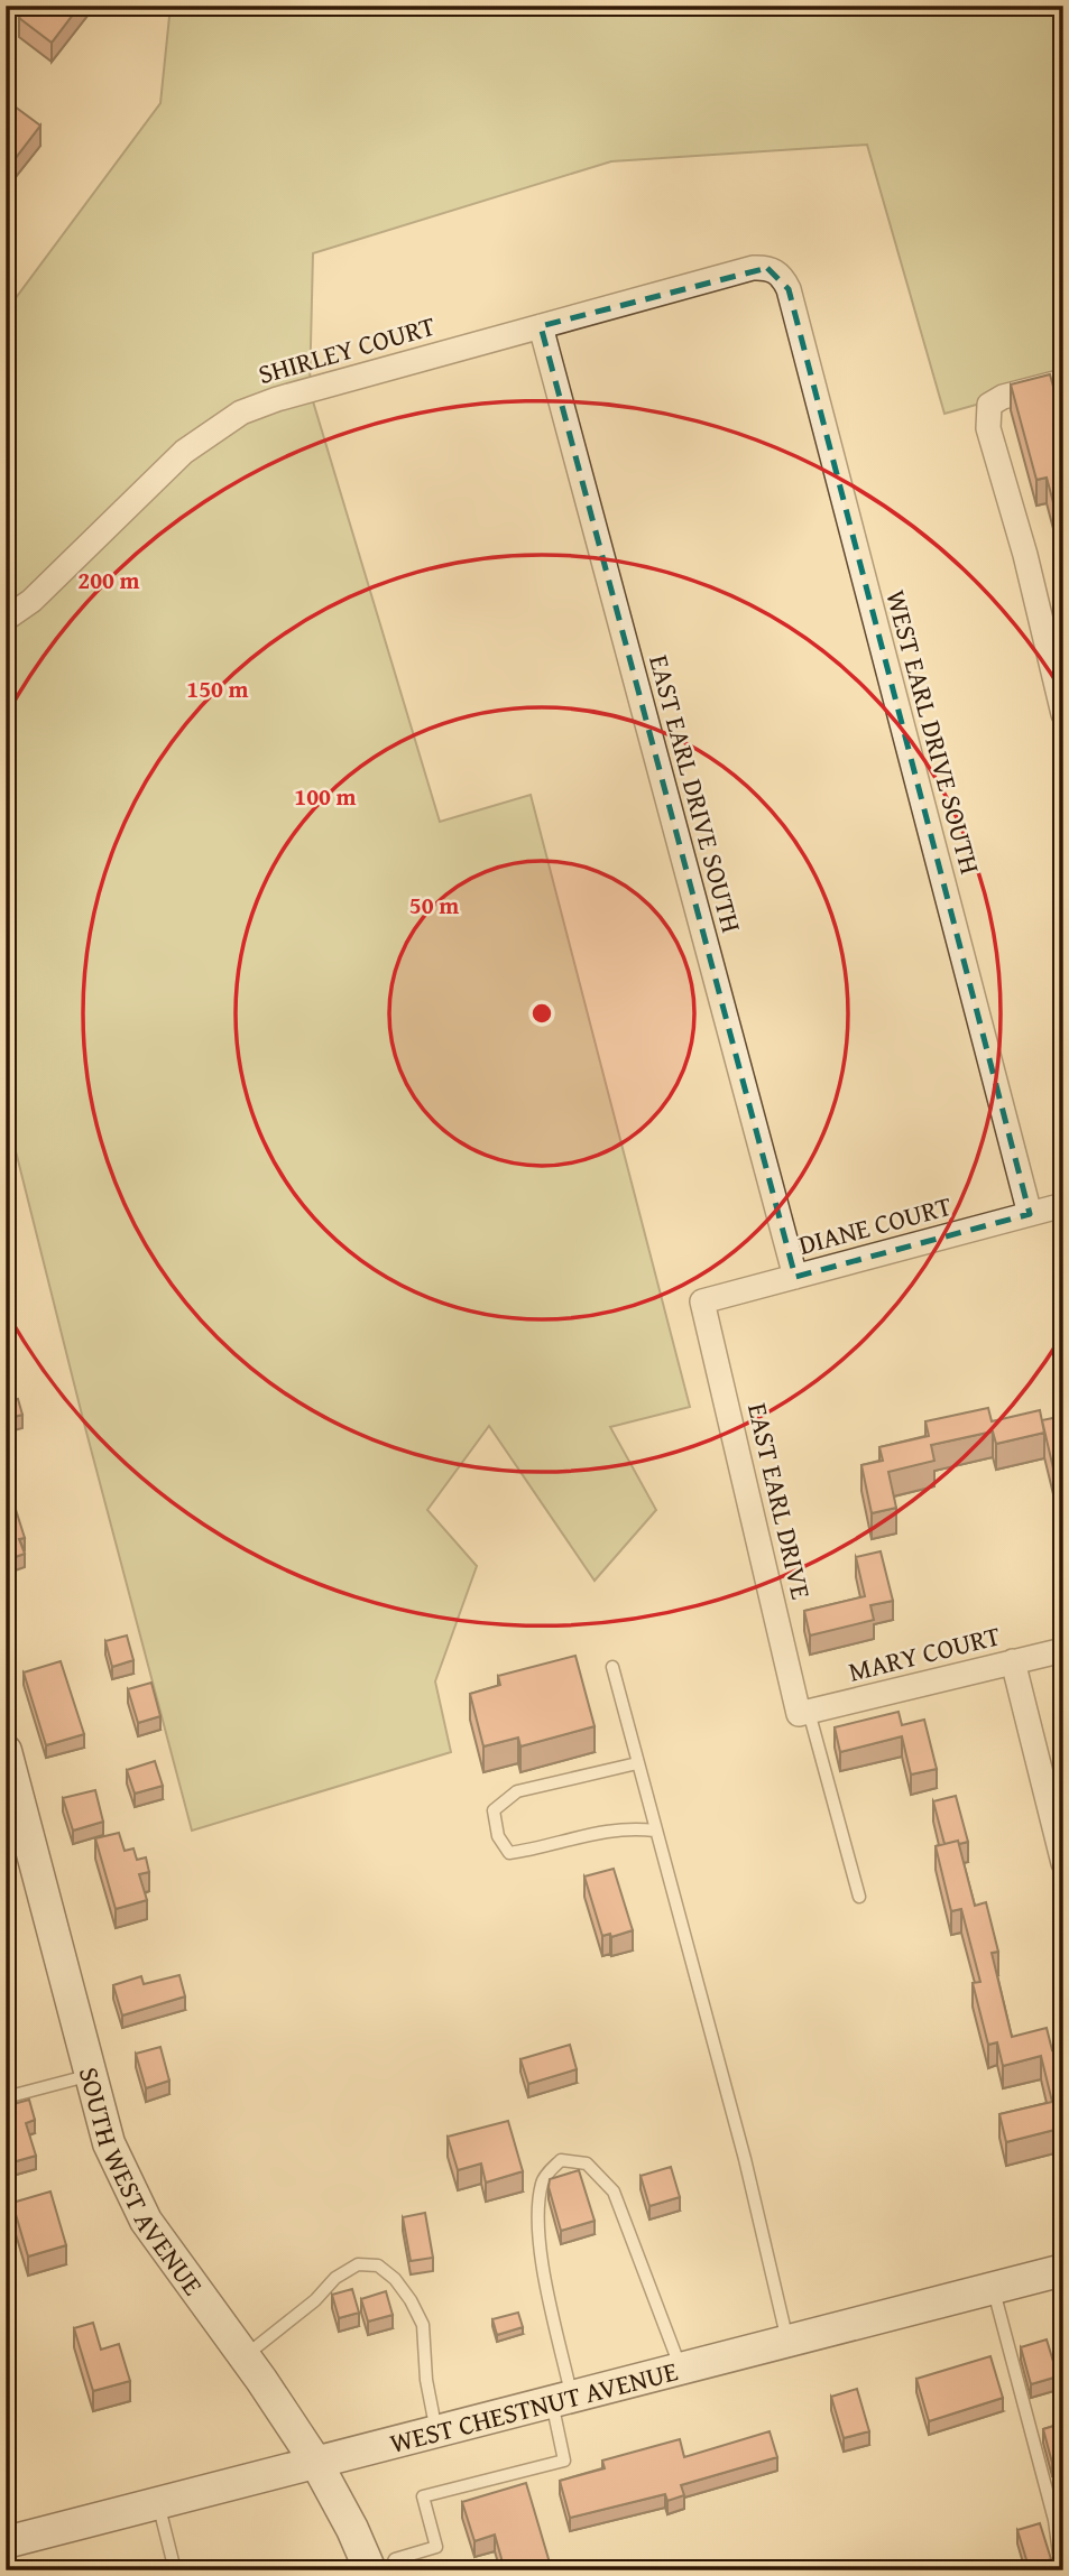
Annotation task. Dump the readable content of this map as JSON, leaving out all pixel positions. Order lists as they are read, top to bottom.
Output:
{
  "streets": {
    "street": [
      "SHIRLEY COURT",
      "WEST EARL DRIVE SOUTH",
      "EAST EARL DRIVE SOUTH",
      "DIANE COURT",
      "EAST EARL DRIVE",
      "MARY COURT",
      "SOUTH WEST AVENUE",
      "WEST CHESTNUT AVENUE"
    ]
  },
  "crossings": [
    ["SHIRLEY COURT", "WEST EARL DRIVE SOUTH"],
    ["SHIRLEY COURT", "EAST EARL DRIVE SOUTH"],
    ["WEST EARL DRIVE SOUTH", "DIANE COURT"],
    ["EAST EARL DRIVE SOUTH", "DIANE COURT"],
    ["DIANE COURT", "EAST EARL DRIVE"],
    ["EAST EARL DRIVE", "MARY COURT"],
    ["SOUTH WEST AVENUE", "WEST CHESTNUT AVENUE"]
  ],
  "rings": [
    "200 m",
    "150 m",
    "100 m",
    "50 m"
  ]
}
